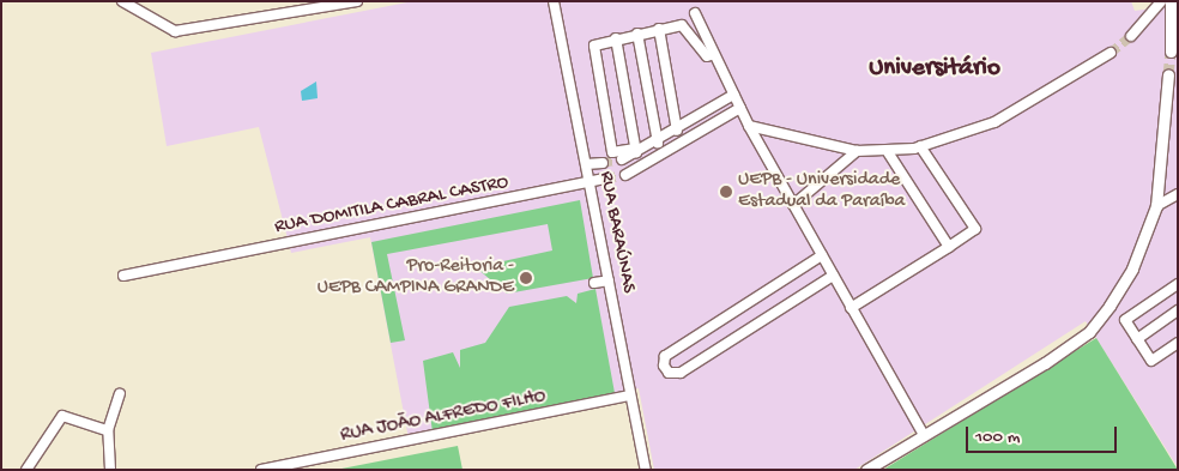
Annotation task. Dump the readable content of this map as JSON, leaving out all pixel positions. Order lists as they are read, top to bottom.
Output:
{
  "streets": {
    "street": ["RUA DOMITILA CABRAL CASTRO", "RUA BARAÚNAS", "RUA JOÃO ALFREDO FILHO"]
  },
  "crossings": [
    ["RUA DOMITILA CABRAL CASTRO", "RUA BARAÚNAS"],
    ["RUA BARAÚNAS", "RUA JOÃO ALFREDO FILHO"]
  ],
  "districts": ["Universitário"],
  "places": ["UEPB - Universidade Estadual da Paraíba", "Pro-Reitoria - UEPB CAMPINA GRANDE"],
  "scale_bar": "100 m"
}
